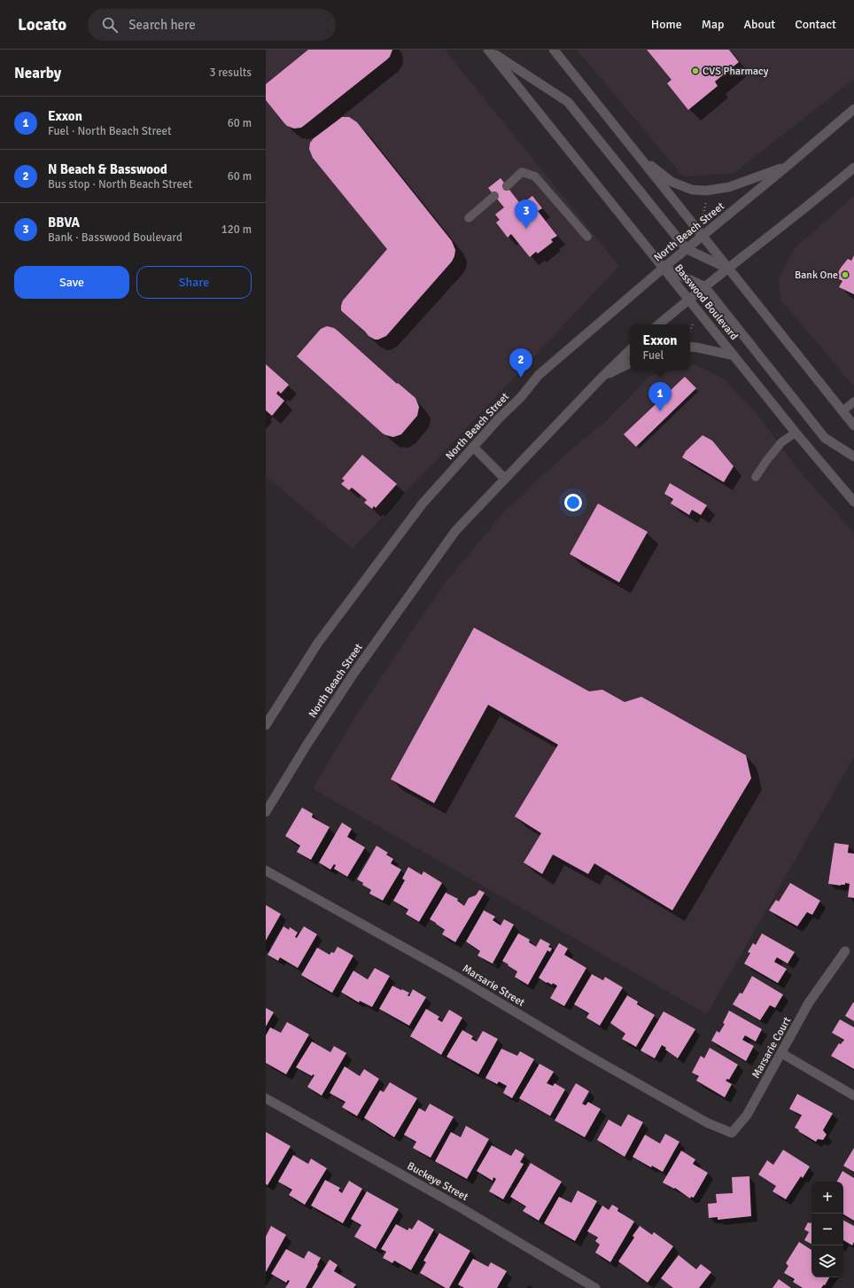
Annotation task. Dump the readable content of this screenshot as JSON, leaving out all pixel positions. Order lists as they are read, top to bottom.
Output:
{
  "streets": {
    "main road": [
      "North Beach Street",
      "Basswood Boulevard",
      "Marsarie Street",
      "Marsarie Court",
      "Buckeye Street"
    ]
  },
  "crossings": [
    ["North Beach Street", "Basswood Boulevard"],
    ["Marsarie Street", "Marsarie Court"]
  ],
  "places": ["CVS Pharmacy", "Bank One"],
  "page": {
    "header": "Locato",
    "search": "Search here",
    "nav": [
      "Home",
      "Map",
      "About",
      "Contact"
    ],
    "heading": ["Nearby", "3 results"],
    "list": [
      {
        "mark": "1",
        "name": "Exxon",
        "note": "Fuel · North Beach Street",
        "value": "60 m"
      },
      {
        "mark": "2",
        "name": "N Beach & Basswood",
        "note": "Bus stop · North Beach Street",
        "value": "60 m"
      },
      {
        "mark": "3",
        "name": "BBVA",
        "note": "Bank · Basswood Boulevard",
        "value": "120 m"
      }
    ],
    "pins": ["3", "2", "1"],
    "buttons": ["Save", "Share"],
    "popup": ["Exxon", "Fuel"],
    "map_buttons": ["+", "−"]
  }
}
